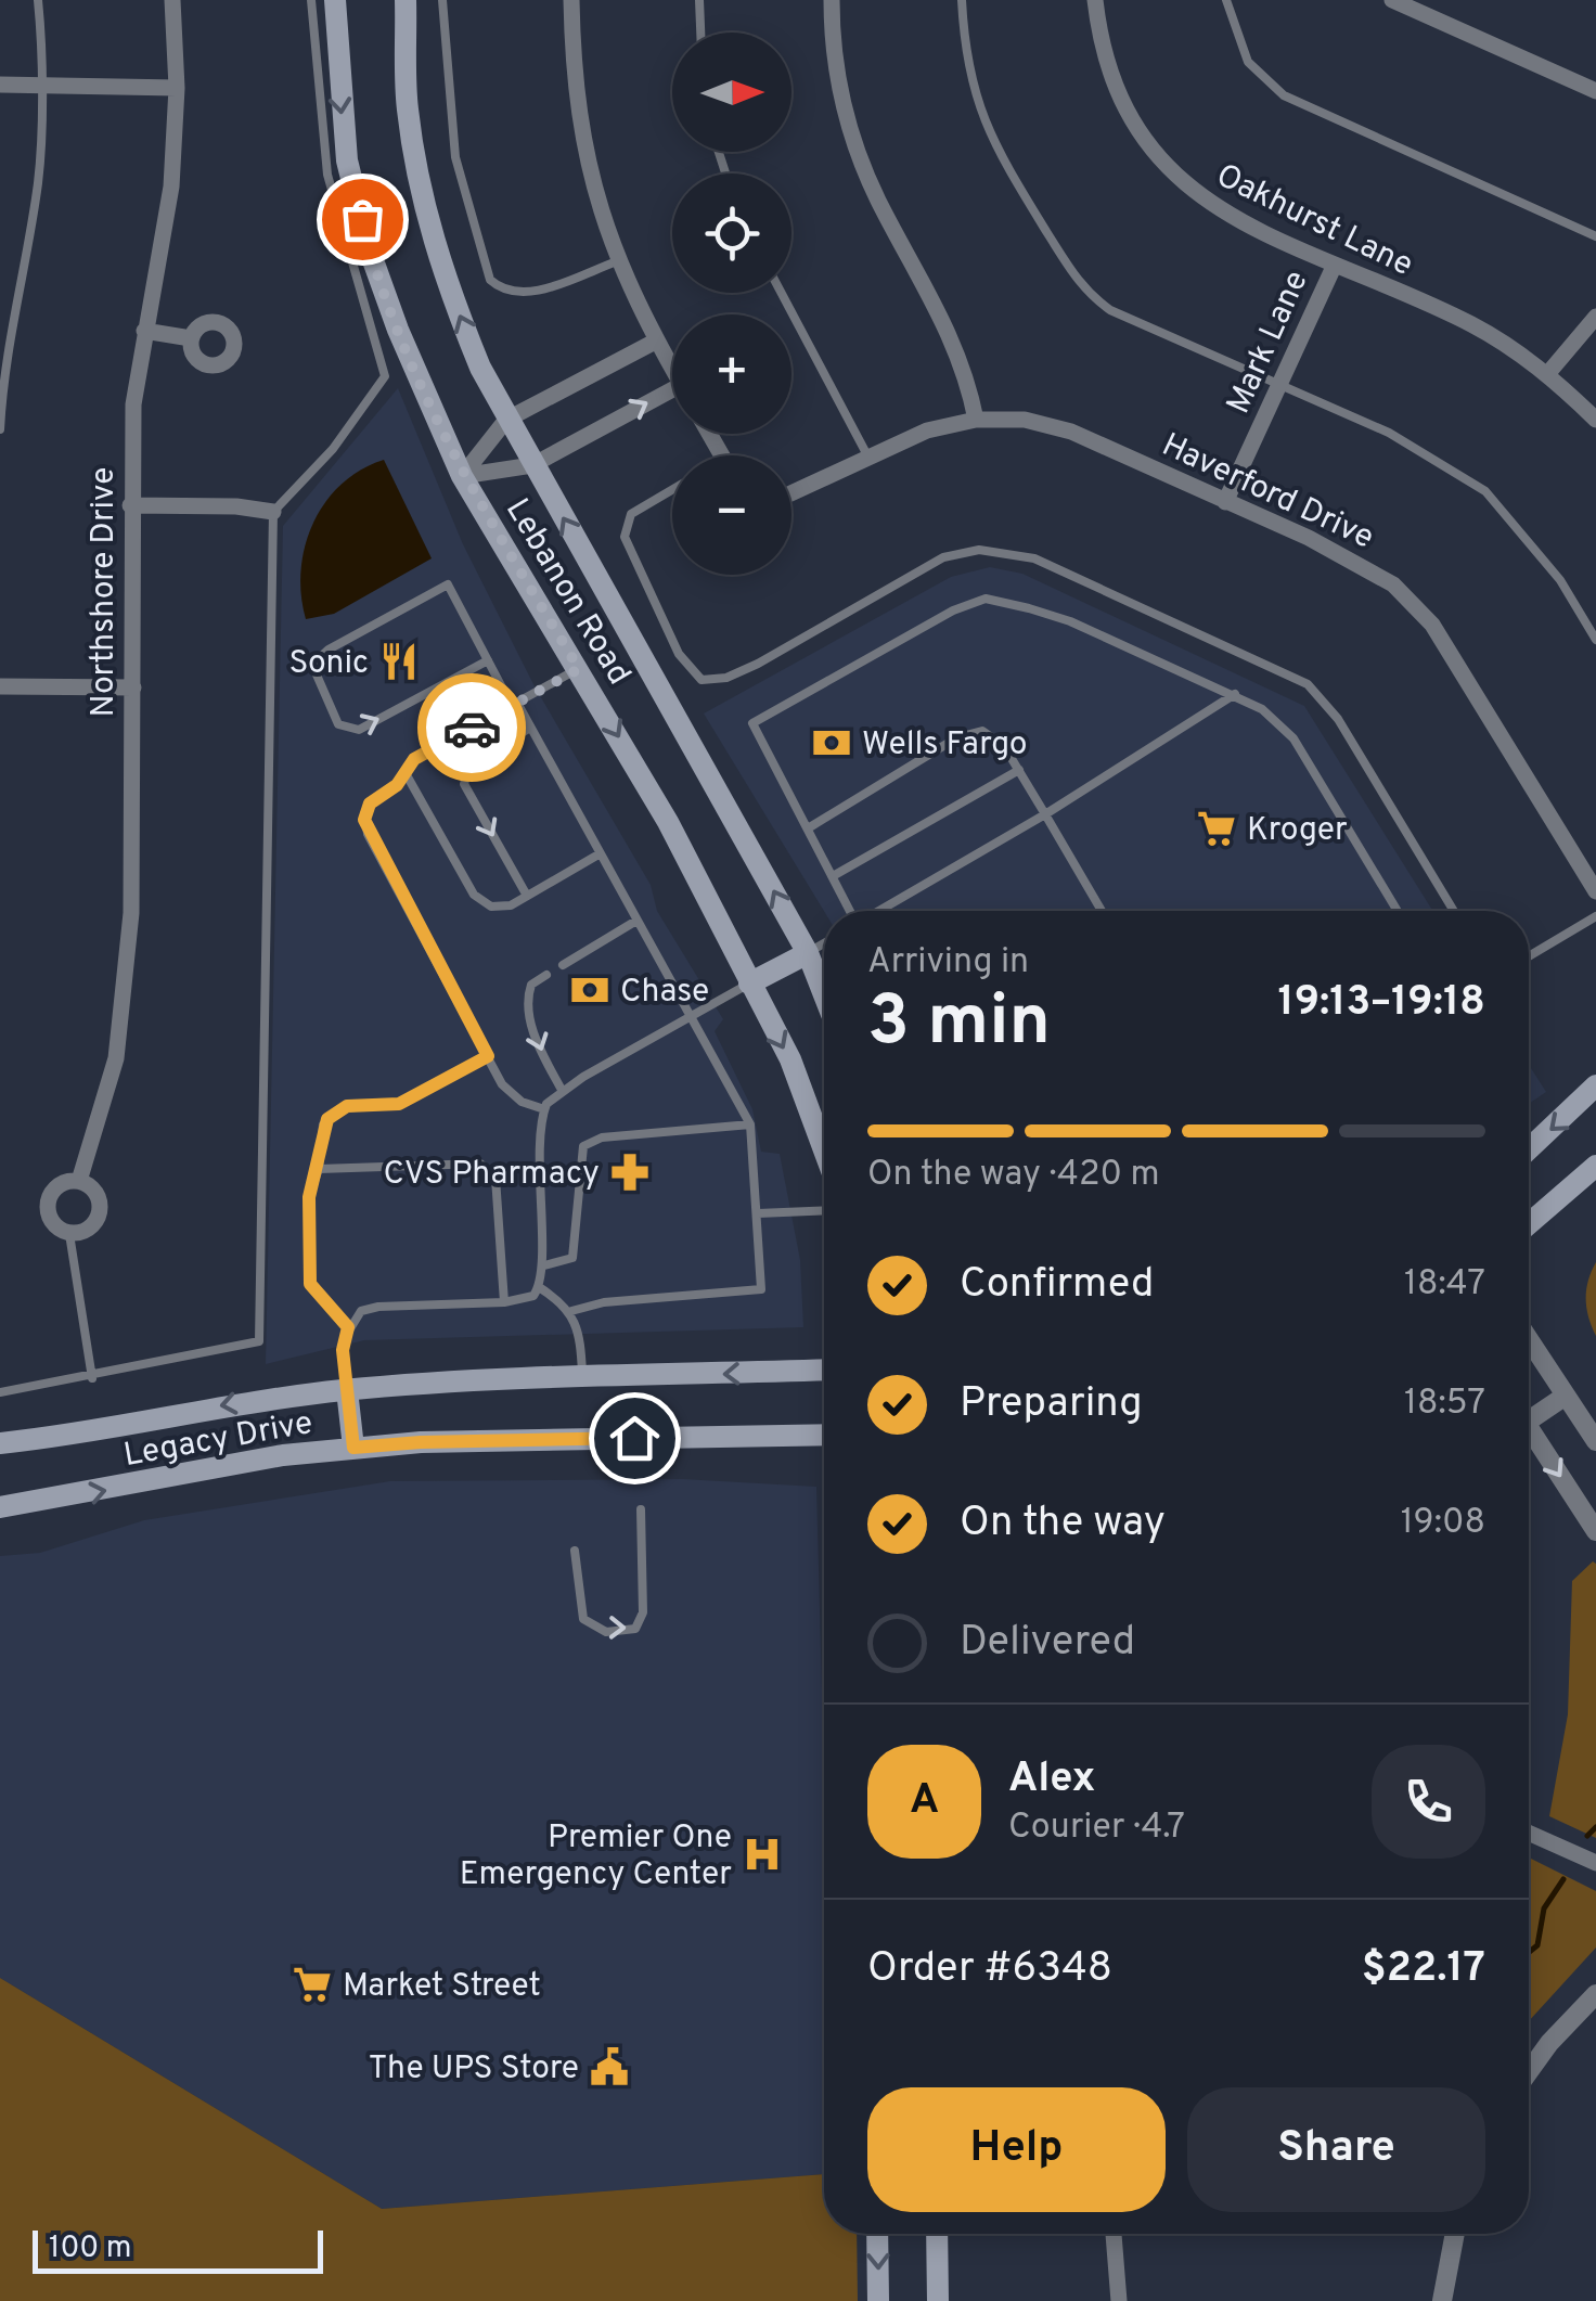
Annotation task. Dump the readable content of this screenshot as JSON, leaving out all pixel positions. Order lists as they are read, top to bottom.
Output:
{
  "streets": {
    "main road": ["Lebanon Road", "Legacy Drive"],
    "street": [
      "Oakhurst Lane",
      "Mark Lane",
      "Haverford Drive",
      "Northshore Drive"
    ]
  },
  "crossings": [
    ["Oakhurst Lane", "Mark Lane"],
    ["Mark Lane", "Haverford Drive"]
  ],
  "places": {
    "restaurant": ["Sonic"],
    "bank": ["Wells Fargo", "Chase"],
    "supermarket": ["Kroger", "Market Street"],
    "pharmacy": ["CVS Pharmacy"],
    "hospital": ["Premier One Emergency Center"],
    "public building": ["The UPS Store"]
  },
  "scale_bar": "100 m",
  "north": "right",
  "page": {
    "map_buttons": ["+", "−"],
    "heading": ["3 min", "Arriving in", "19:13–19:18"],
    "panel": [
      "Alex",
      "Courier · 4.7",
      "Order #6348",
      "$22.17"
    ],
    "bar": "On the way · 420 m",
    "list": [
      ["Confirmed", "18:47"],
      ["Preparing", "18:57"],
      ["On the way", "19:08"],
      "Delivered"
    ],
    "round": "A",
    "buttons": ["Help", "Share"],
    "scale": "100 m"
  }
}
